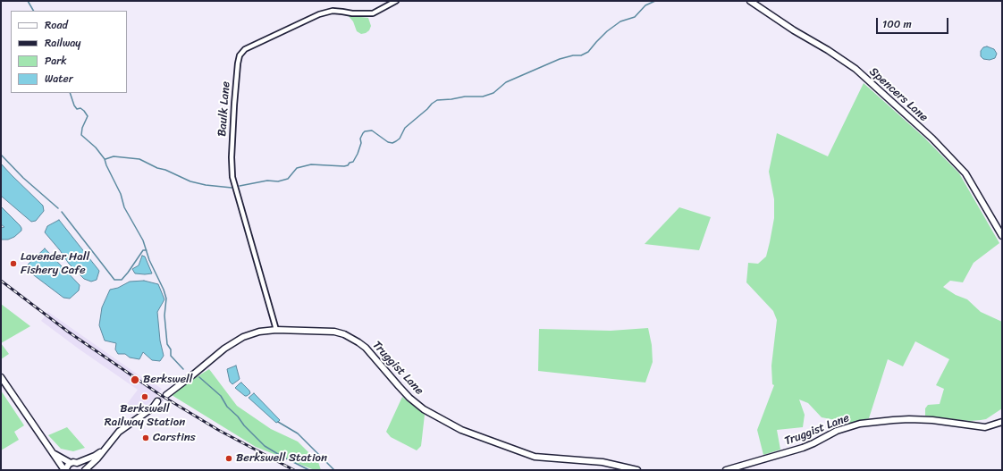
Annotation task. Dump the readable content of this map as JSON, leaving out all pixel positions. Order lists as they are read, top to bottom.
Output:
{
  "streets": {
    "street": ["Spencers Lane", "Baulk Lane", "Truggist Lane"]
  },
  "crossings": [
    ["Baulk Lane", "Truggist Lane"]
  ],
  "places": [
    "Lavender Hall Fishery Cafe",
    "Berkswell",
    "Berkswell Railway Station",
    "Carstins",
    "Berkswell Station"
  ],
  "legend": [
    "Road",
    "Railway",
    "Park",
    "Water"
  ],
  "scale_bar": "100 m"
}
